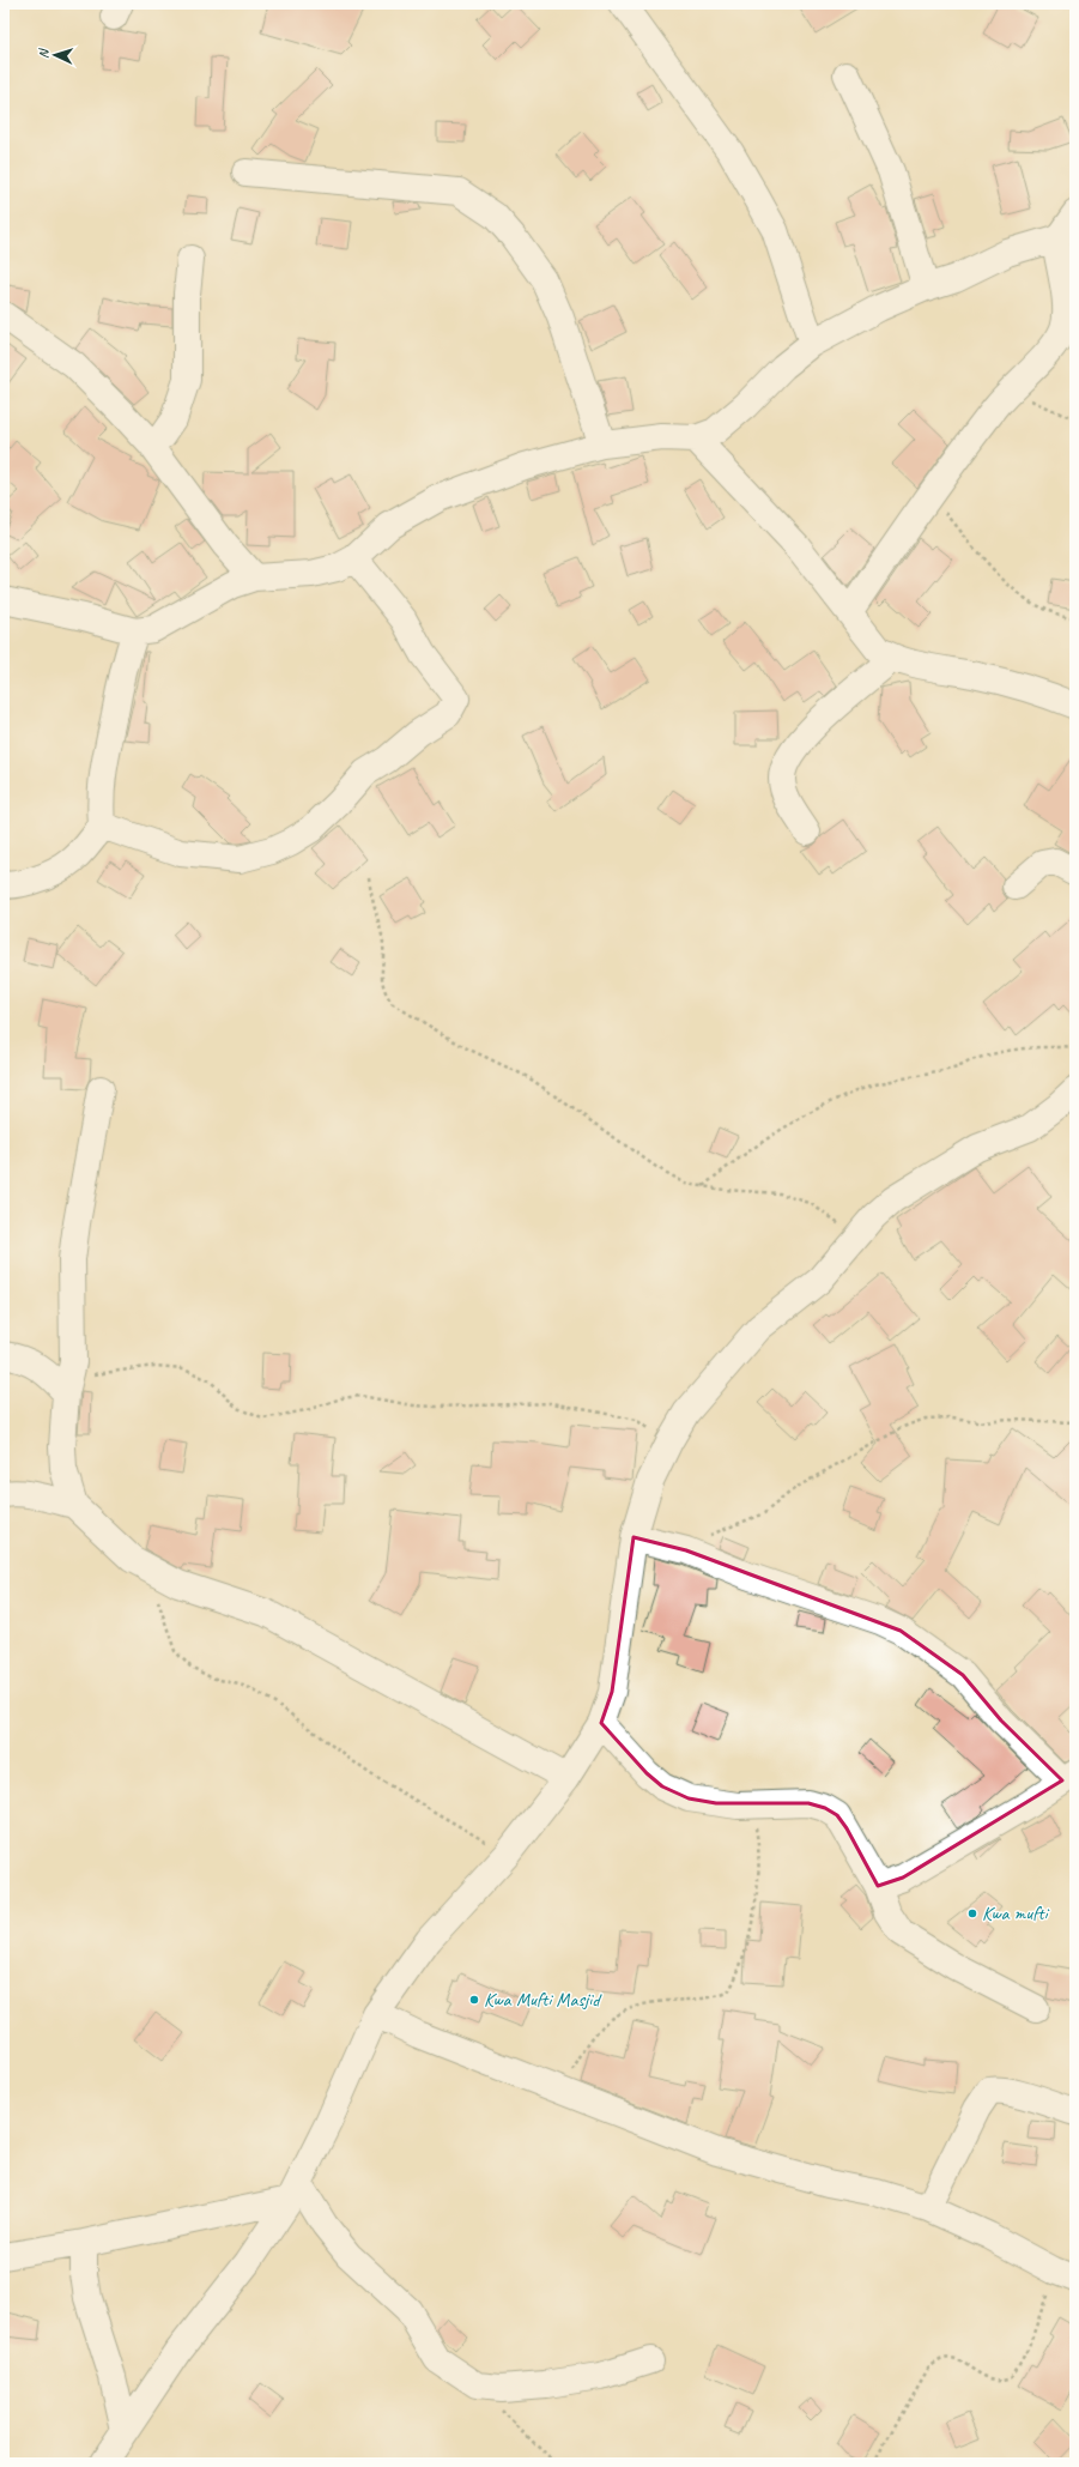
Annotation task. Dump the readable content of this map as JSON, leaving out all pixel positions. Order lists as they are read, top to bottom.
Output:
{
  "places": ["Kwa mufti", "Kwa Mufti Masjid"],
  "north": "left"
}
